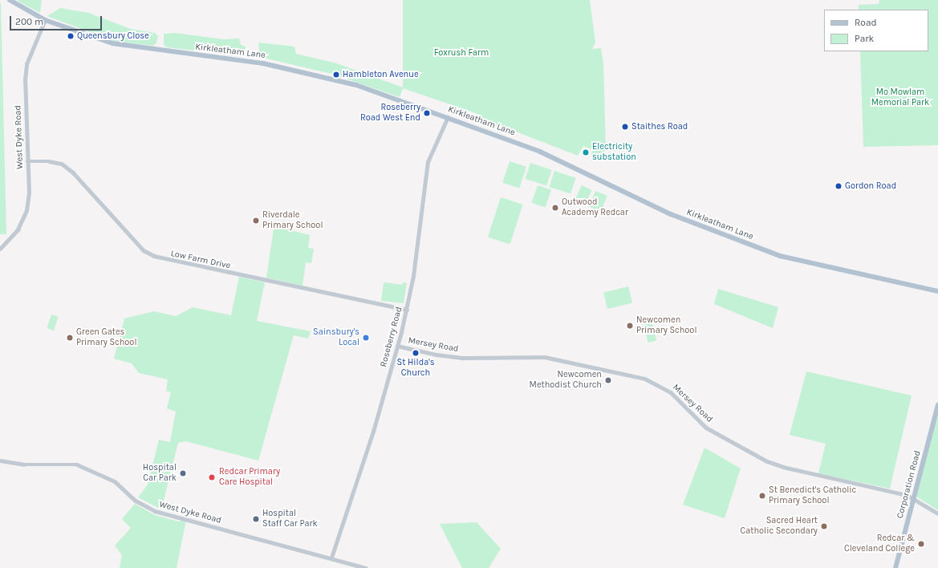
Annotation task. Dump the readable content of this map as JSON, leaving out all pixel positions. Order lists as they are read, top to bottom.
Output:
{
  "streets": {
    "main road": ["Kirkleatham Lane", "Corporation Road"],
    "street": [
      "West Dyke Road",
      "Low Farm Drive",
      "Roseberry Road",
      "Mersey Road"
    ]
  },
  "crossings": [
    ["Kirkleatham Lane", "West Dyke Road"],
    ["Kirkleatham Lane", "Roseberry Road"],
    ["West Dyke Road", "Low Farm Drive"],
    ["West Dyke Road", "Roseberry Road"],
    ["Low Farm Drive", "Roseberry Road"],
    ["Roseberry Road", "Mersey Road"],
    ["Mersey Road", "Corporation Road"]
  ],
  "parks": ["Foxrush Farm", "Mo Mowlam Memorial Park"],
  "places": [
    "Queensbury Close",
    "Hambleton Avenue",
    "Roseberry Road West End",
    "Staithes Road",
    "Electricity substation",
    "Gordon Road",
    "Outwood Academy Redcar",
    "Riverdale Primary School",
    "Newcomen Primary School",
    "Green Gates Primary School",
    "Sainsbury's Local",
    "St Hilda's Church",
    "Newcomen Methodist Church",
    "Hospital Car Park",
    "Redcar Primary Care Hospital",
    "St Benedict's Catholic Primary School",
    "Hospital Staff Car Park",
    "Sacred Heart Catholic Secondary",
    "Redcar & Cleveland College"
  ],
  "legend": ["Road", "Park"],
  "scale_bar": "200 m"
}
